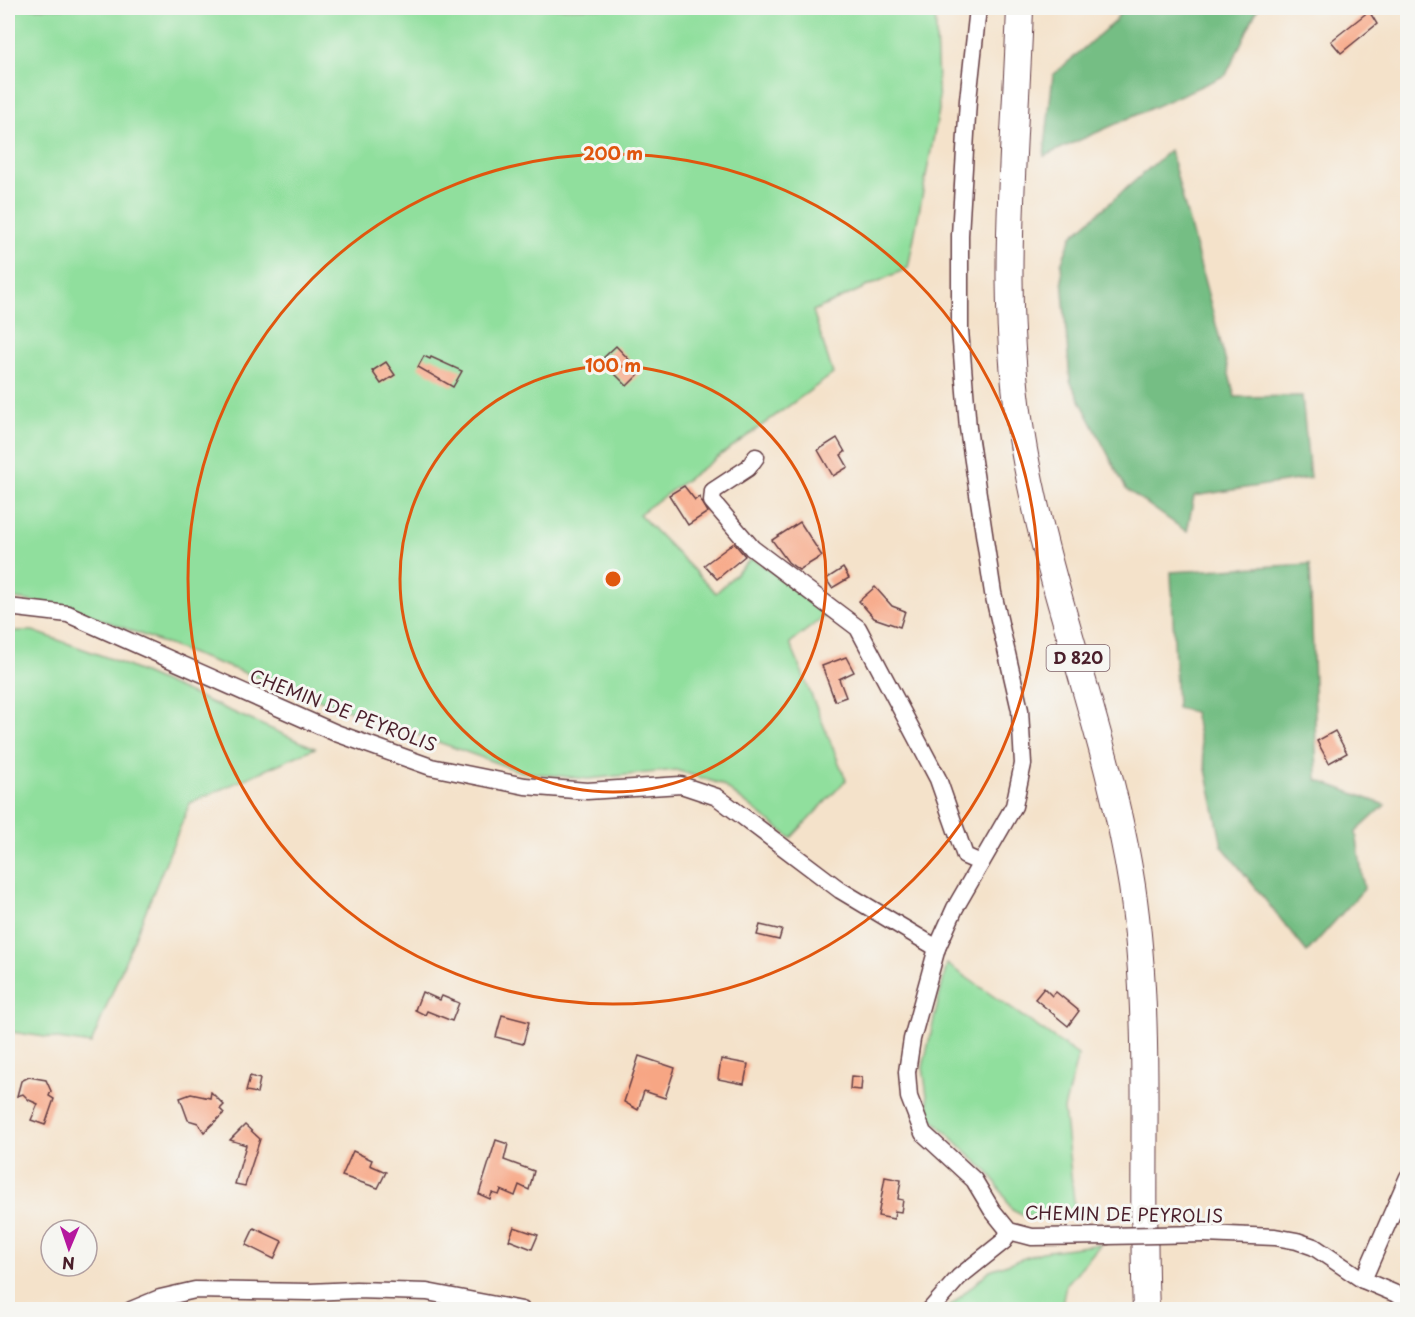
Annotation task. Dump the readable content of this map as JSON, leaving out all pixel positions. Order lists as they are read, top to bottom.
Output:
{
  "streets": {
    "main road": ["D 820"],
    "street": ["CHEMIN DE PEYROLIS"]
  },
  "north": "bottom",
  "rings": ["200 m", "100 m"]
}
